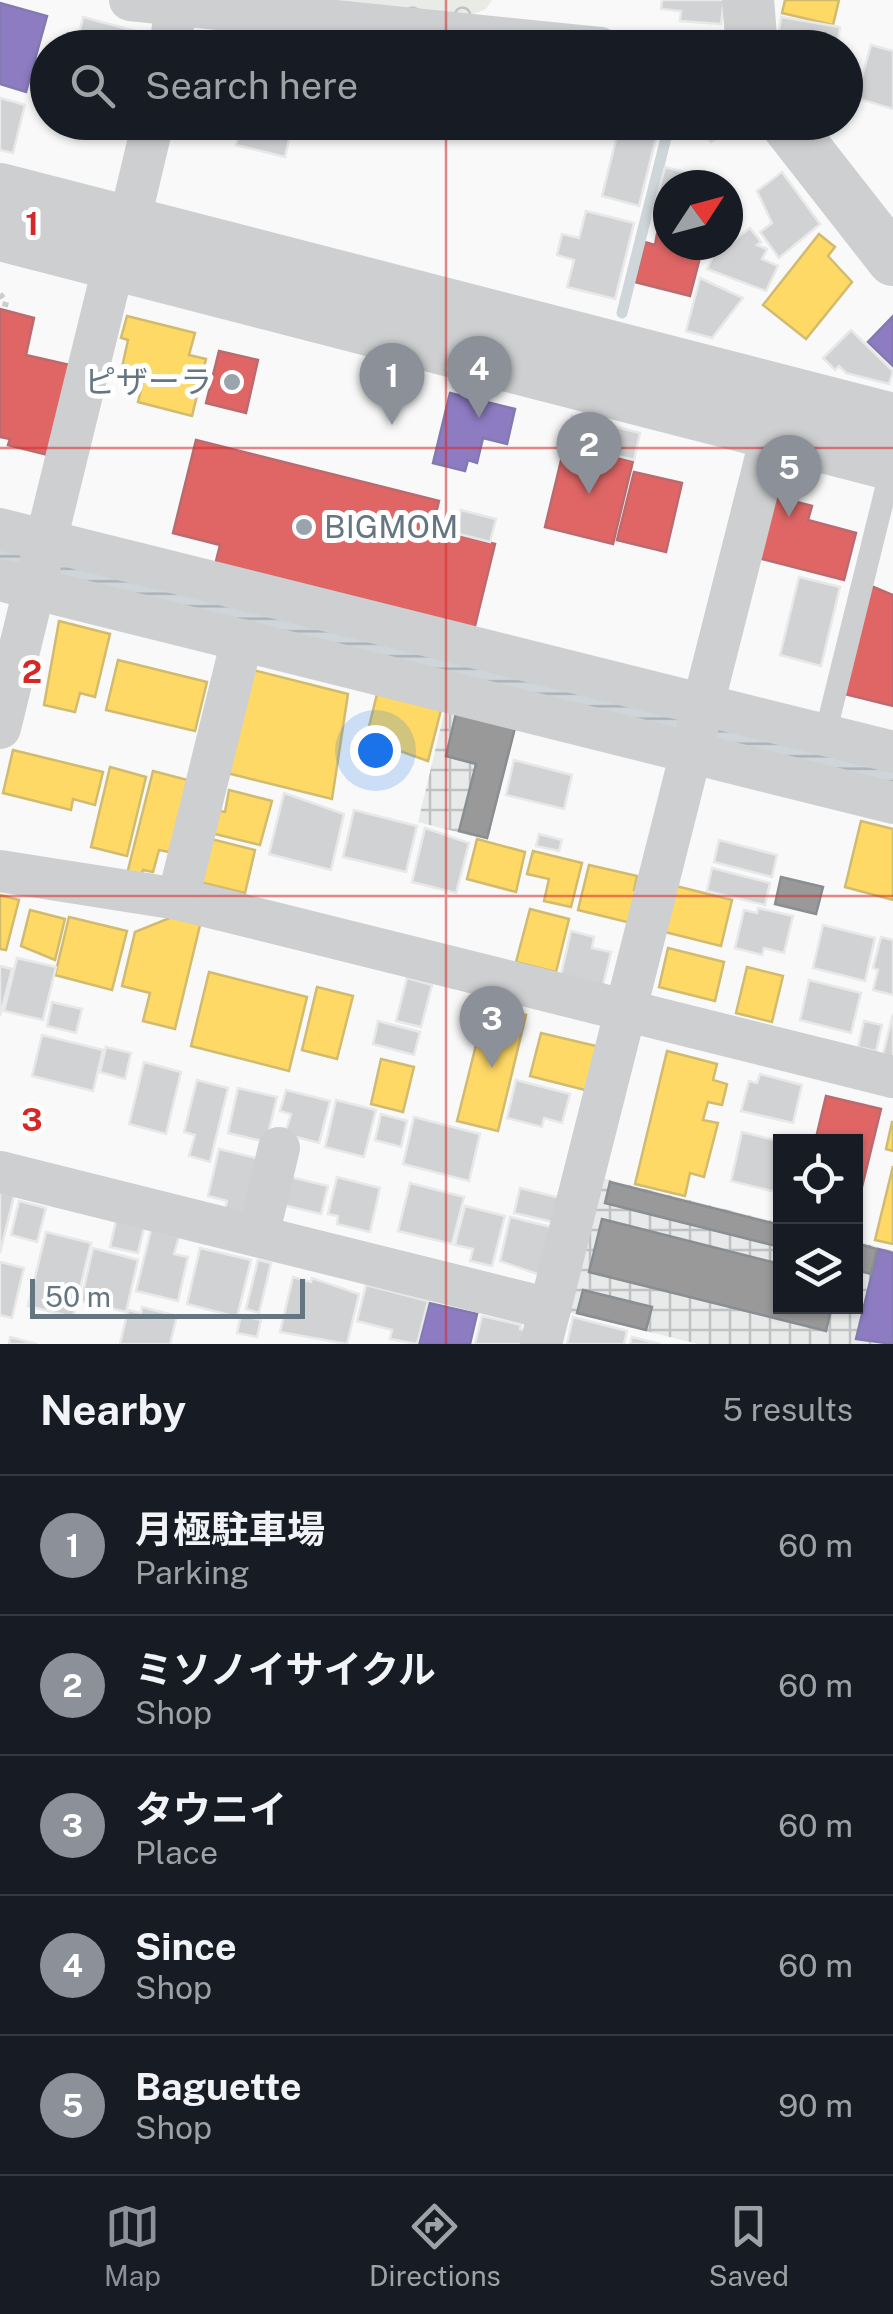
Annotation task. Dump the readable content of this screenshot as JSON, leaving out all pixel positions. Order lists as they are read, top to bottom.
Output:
{
  "places": ["ピザーラ", "BIGMOM"],
  "scale_bar": "50 m",
  "north": "top right",
  "page": {
    "search": "Search here",
    "pins": [
      "4",
      "1",
      "2",
      "5",
      "3"
    ],
    "scale": "50 m",
    "heading": ["Nearby", "5 results"],
    "list": [
      {
        "mark": "1",
        "name": "月極駐車場",
        "note": "Parking",
        "value": "60 m"
      },
      {
        "mark": "2",
        "name": "ミソノイサイクル",
        "note": "Shop",
        "value": "60 m"
      },
      {
        "mark": "3",
        "name": "タウニイ",
        "note": "Place",
        "value": "60 m"
      },
      {
        "mark": "4",
        "name": "Since",
        "note": "Shop",
        "value": "60 m"
      },
      {
        "mark": "5",
        "name": "Baguette",
        "note": "Shop",
        "value": "90 m"
      }
    ],
    "nav": ["Map", "Directions", "Saved"]
  },
  "grid": {
    "rows": ["1", "2", "3"]
  }
}
